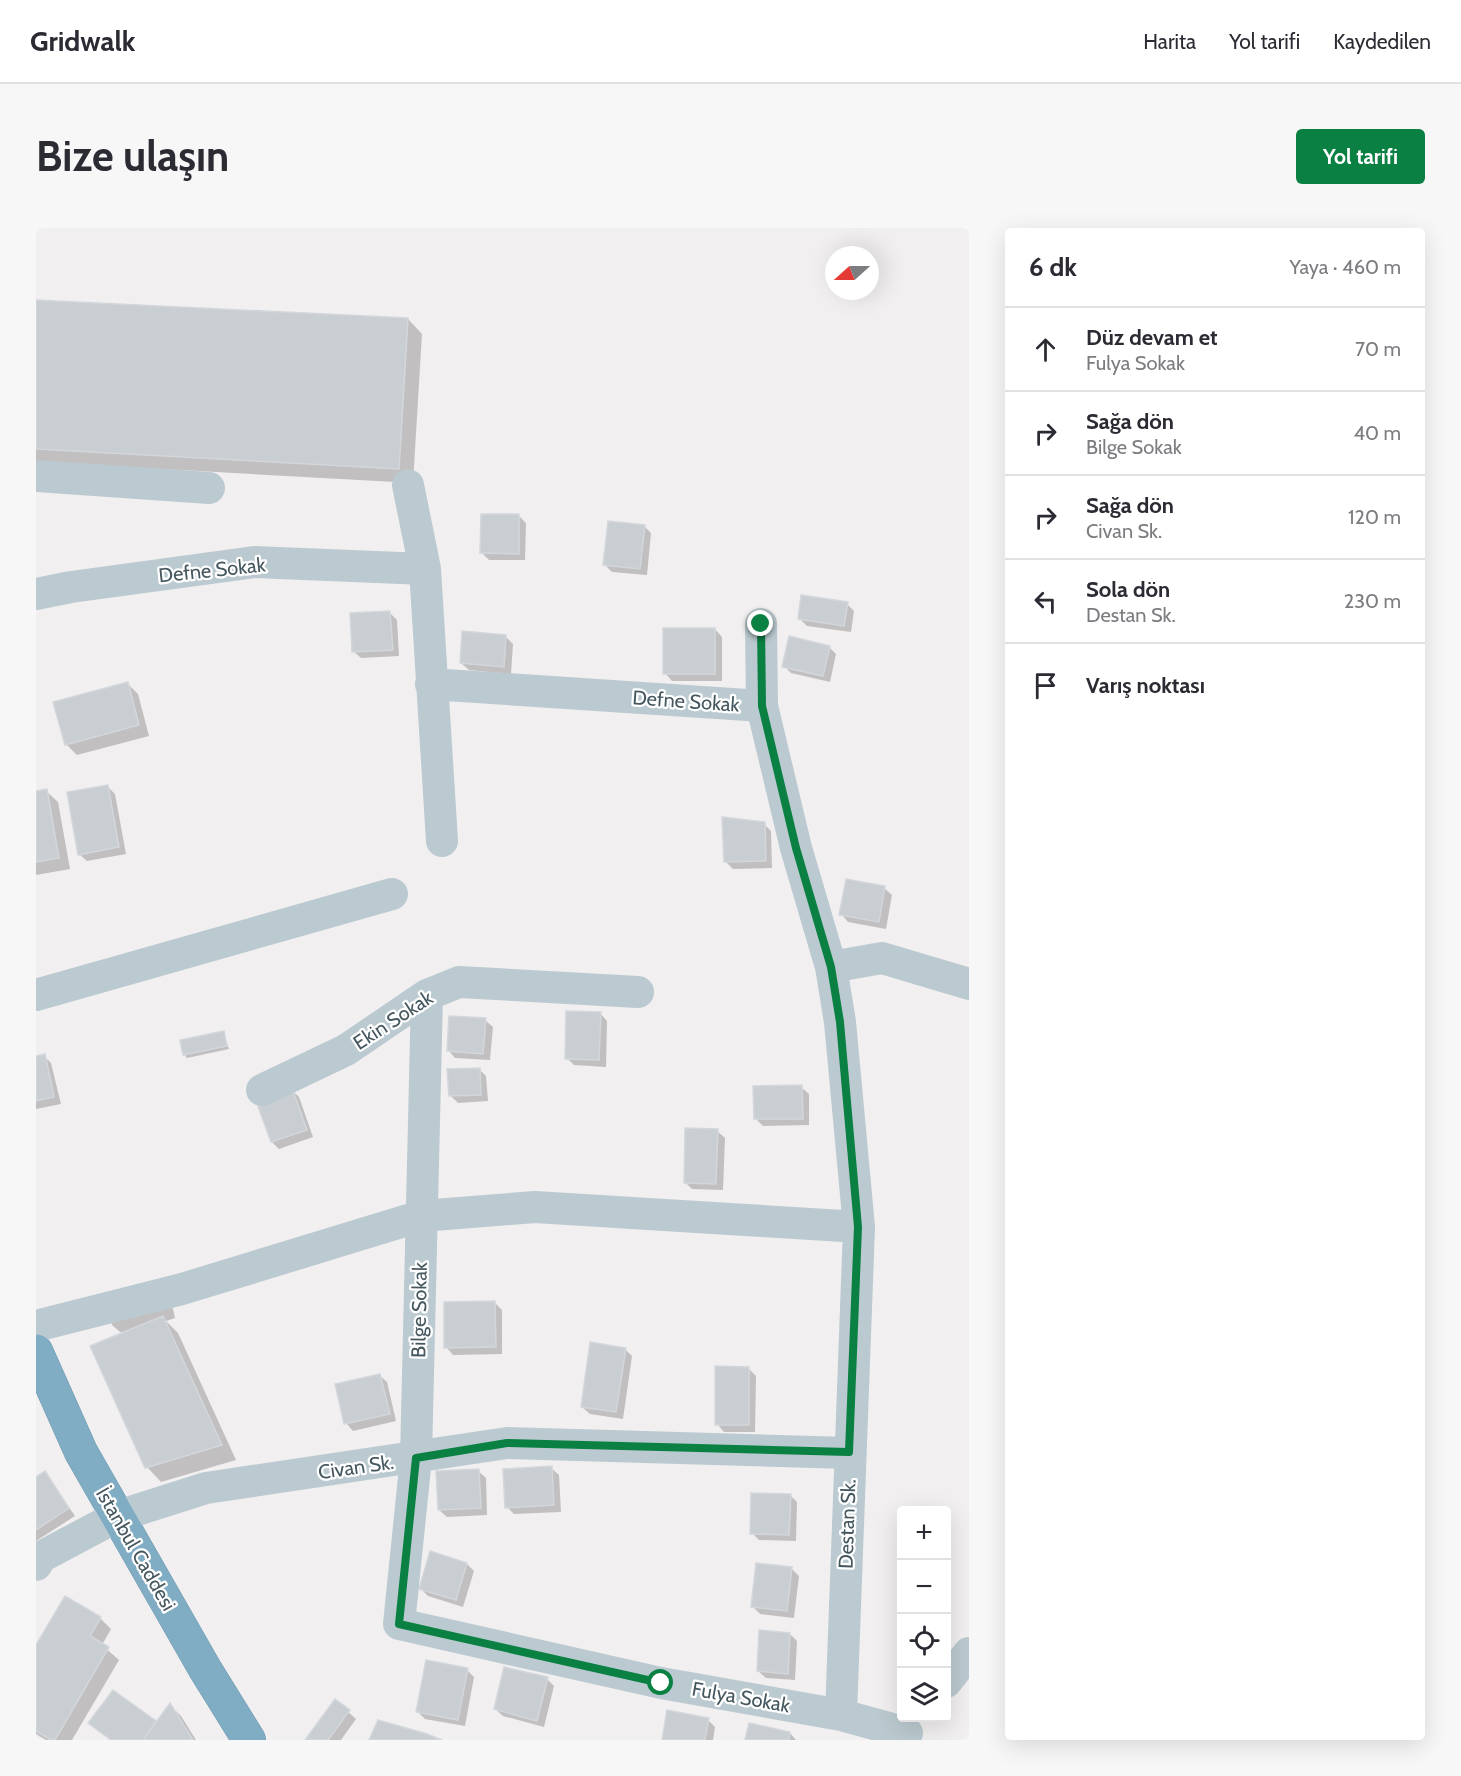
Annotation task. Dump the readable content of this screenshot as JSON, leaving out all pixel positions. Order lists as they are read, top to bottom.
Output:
{
  "streets": {
    "highway": ["İstanbul Caddesi"],
    "street": [
      "Defne Sokak",
      "Ekin Sokak",
      "Bilge Sokak",
      "Civan Sk.",
      "Destan Sk.",
      "Fulya Sokak"
    ]
  },
  "crossings": [
    ["Defne Sokak", "Destan Sk."],
    ["Ekin Sokak", "Bilge Sokak"],
    ["Bilge Sokak", "Civan Sk."],
    ["Bilge Sokak", "Fulya Sokak"],
    ["Civan Sk.", "Destan Sk."],
    ["Civan Sk.", "İstanbul Caddesi"],
    ["Destan Sk.", "Fulya Sokak"]
  ],
  "north": "left",
  "page": {
    "header": "Gridwalk",
    "nav": ["Harita", "Yol tarifi", "Kaydedilen"],
    "buttons": "Yol tarifi",
    "title": "Bize ulaşın",
    "heading": ["6 dk", "Yaya · 460 m"],
    "list": [
      ["Düz devam et", "Fulya Sokak", "70 m"],
      ["Sağa dön", "Bilge Sokak", "40 m"],
      ["Sağa dön", "Civan Sk.", "120 m"],
      ["Sola dön", "Destan Sk.", "230 m"],
      "Varış noktası"
    ],
    "map_buttons": ["+", "−"]
  }
}
